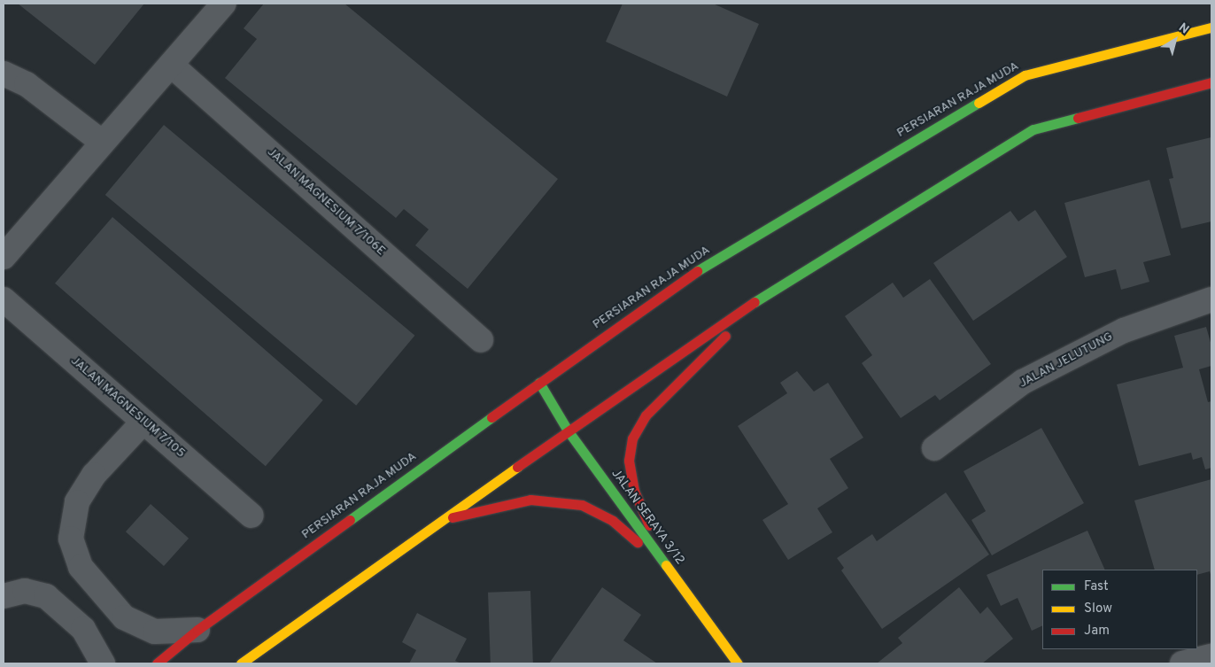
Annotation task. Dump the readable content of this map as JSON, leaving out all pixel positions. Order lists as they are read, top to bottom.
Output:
{
  "streets": {
    "main road": ["PERSIARAN RAJA MUDA", "JALAN SERAYA 3/12"],
    "street": ["JALAN MAGNESIUM 7/106E", "JALAN JELUTUNG", "JALAN MAGNESIUM 7/105"]
  },
  "crossings": [
    ["PERSIARAN RAJA MUDA", "JALAN SERAYA 3/12"]
  ],
  "legend": ["Fast", "Slow", "Jam"],
  "north": "top right"
}
